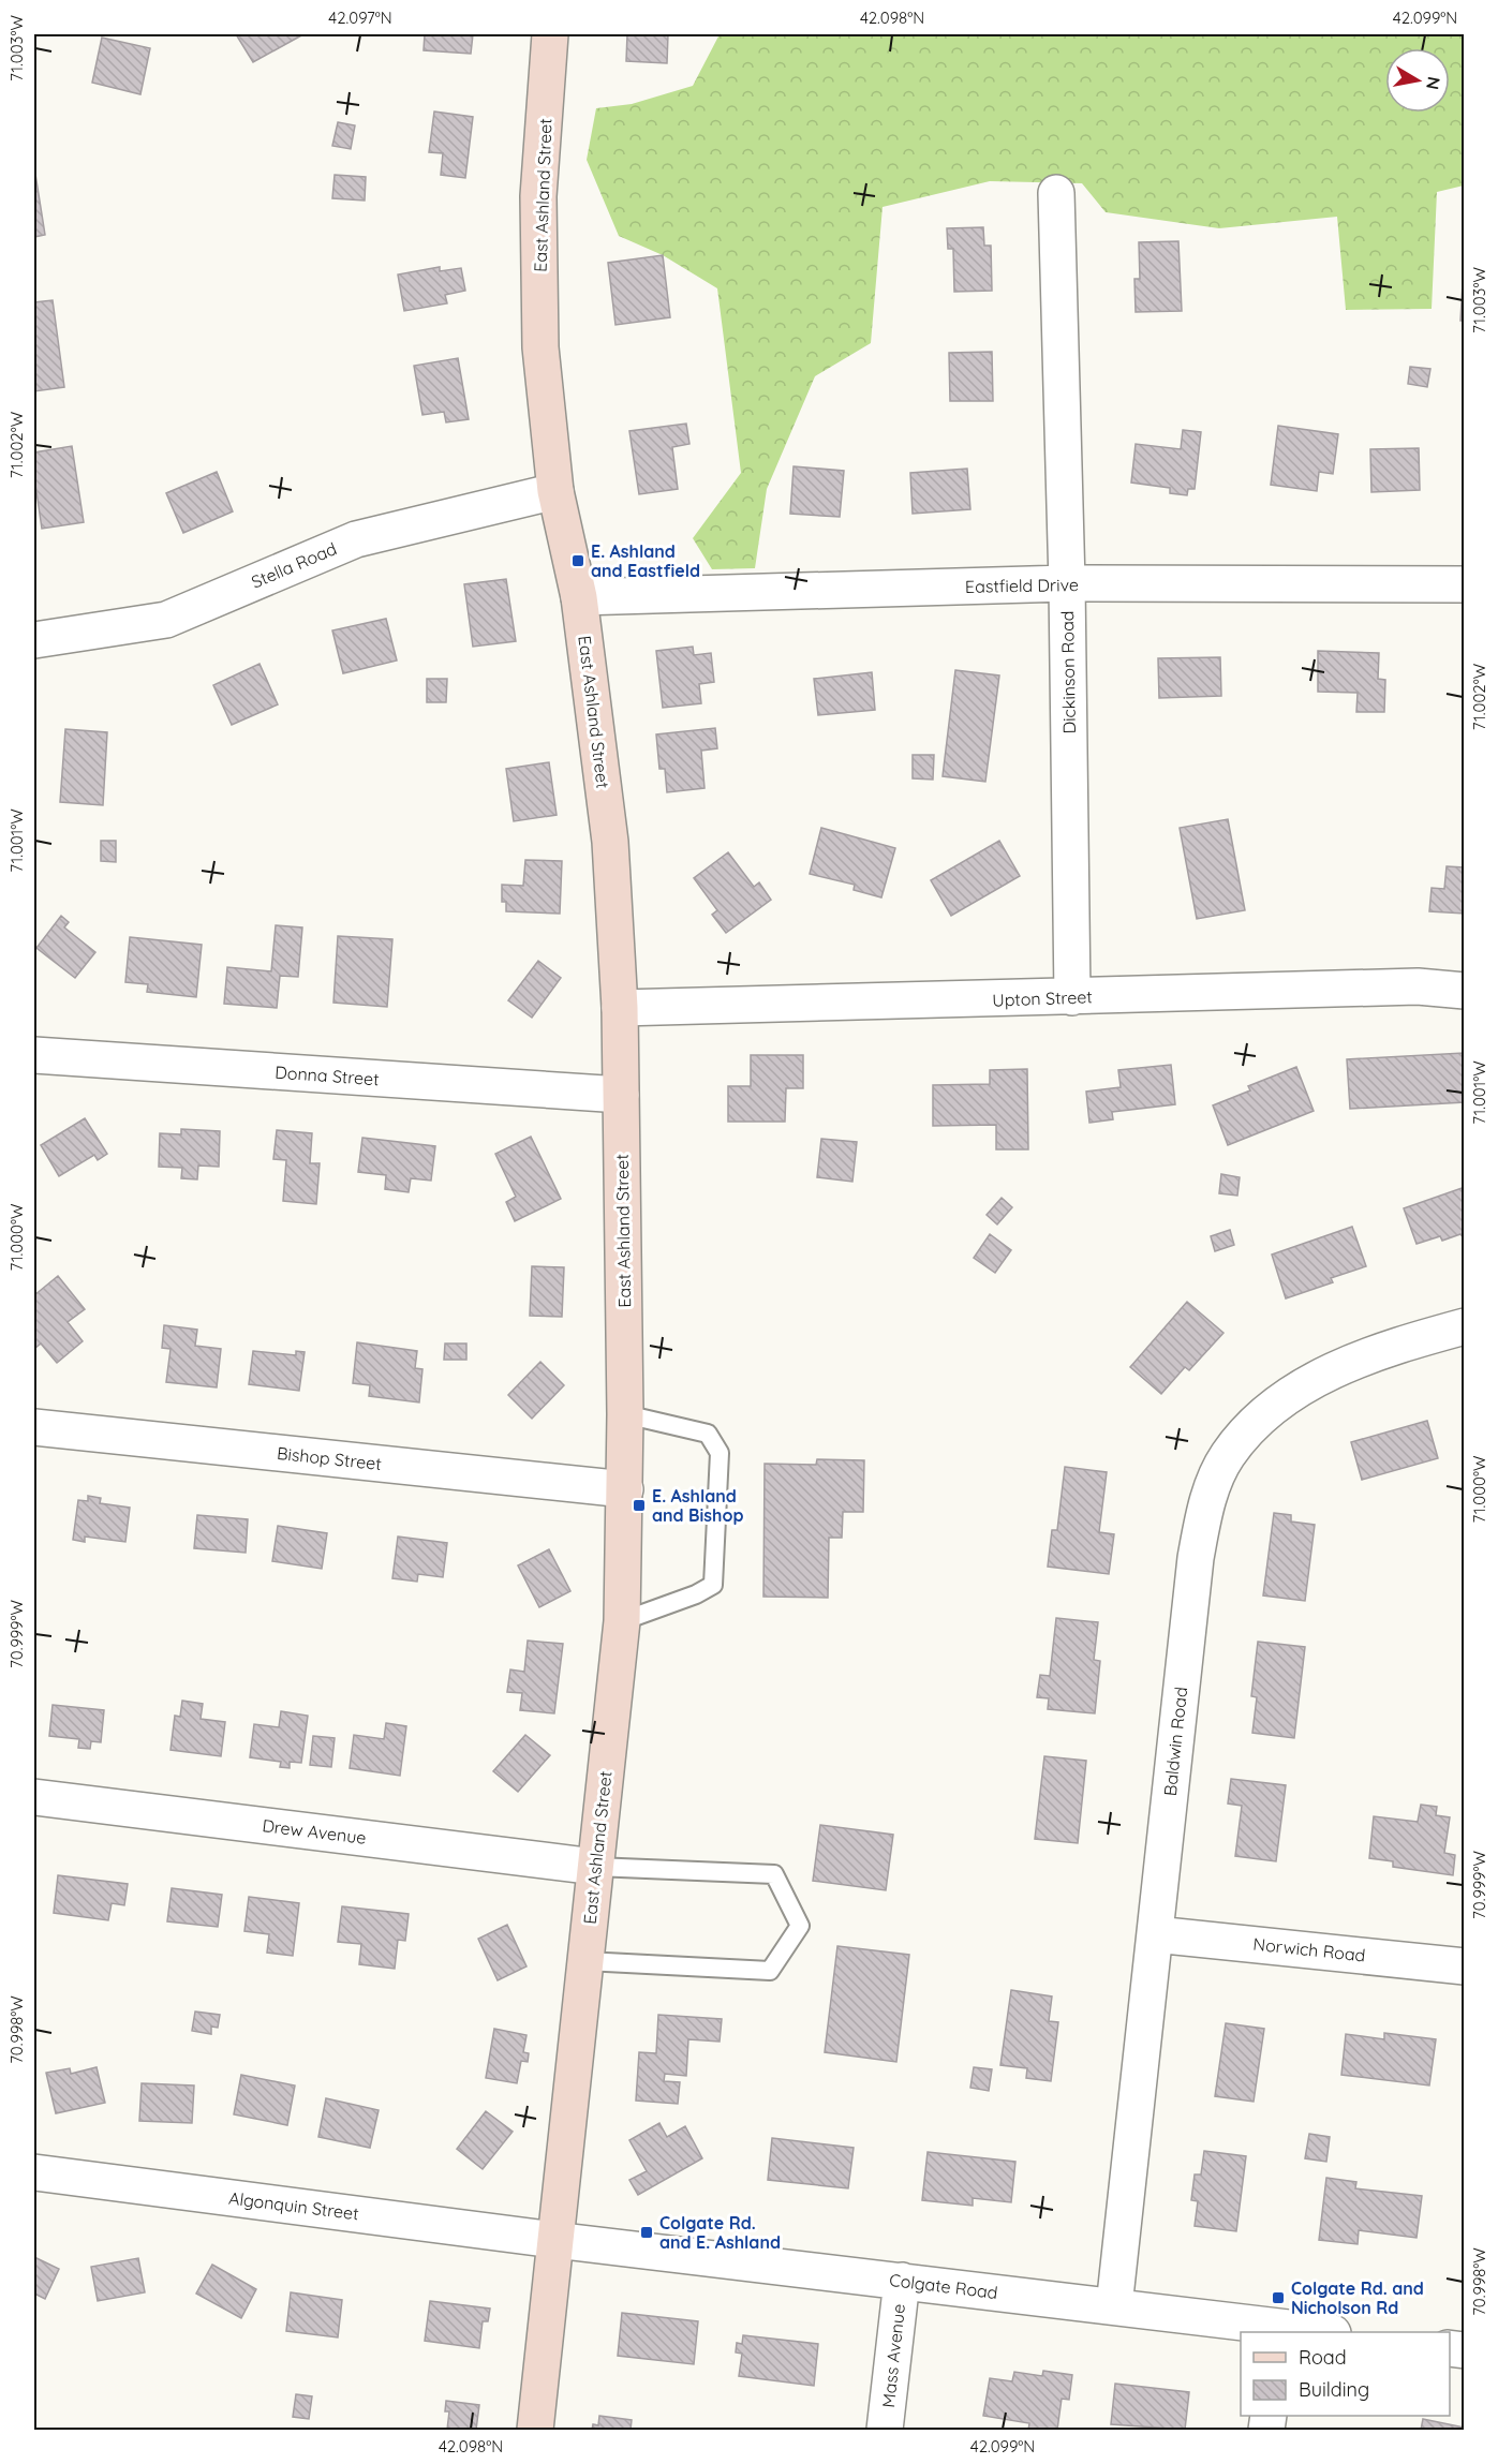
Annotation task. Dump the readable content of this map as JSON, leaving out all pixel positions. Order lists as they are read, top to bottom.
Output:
{
  "streets": {
    "main road": ["East Ashland Street"],
    "street": [
      "Stella Road",
      "Eastfield Drive",
      "Dickinson Road",
      "Upton Street",
      "Donna Street",
      "Bishop Street",
      "Baldwin Road",
      "Drew Avenue",
      "Norwich Road",
      "Algonquin Street",
      "Colgate Road",
      "Mass Avenue"
    ]
  },
  "crossings": [
    ["East Ashland Street", "Stella Road"],
    ["East Ashland Street", "Eastfield Drive"],
    ["East Ashland Street", "Upton Street"],
    ["East Ashland Street", "Donna Street"],
    ["East Ashland Street", "Bishop Street"],
    ["East Ashland Street", "Drew Avenue"],
    ["East Ashland Street", "Algonquin Street"],
    ["East Ashland Street", "Colgate Road"],
    ["Eastfield Drive", "Dickinson Road"],
    ["Dickinson Road", "Upton Street"],
    ["Baldwin Road", "Norwich Road"],
    ["Baldwin Road", "Colgate Road"],
    ["Algonquin Street", "Colgate Road"],
    ["Colgate Road", "Mass Avenue"]
  ],
  "places": {
    "transit": [
      "E. Ashland and Eastfield",
      "E. Ashland and Bishop",
      "Colgate Rd. and E. Ashland",
      "Colgate Rd. and Nicholson Rd"
    ]
  },
  "legend": ["Road", "Building"],
  "north": "right",
  "coordinates": [
    "42.097°N",
    "42.098°N",
    "42.099°N",
    "71.003°W",
    "71.002°W",
    "71.001°W",
    "71.000°W",
    "70.999°W",
    "70.998°W"
  ]
}
